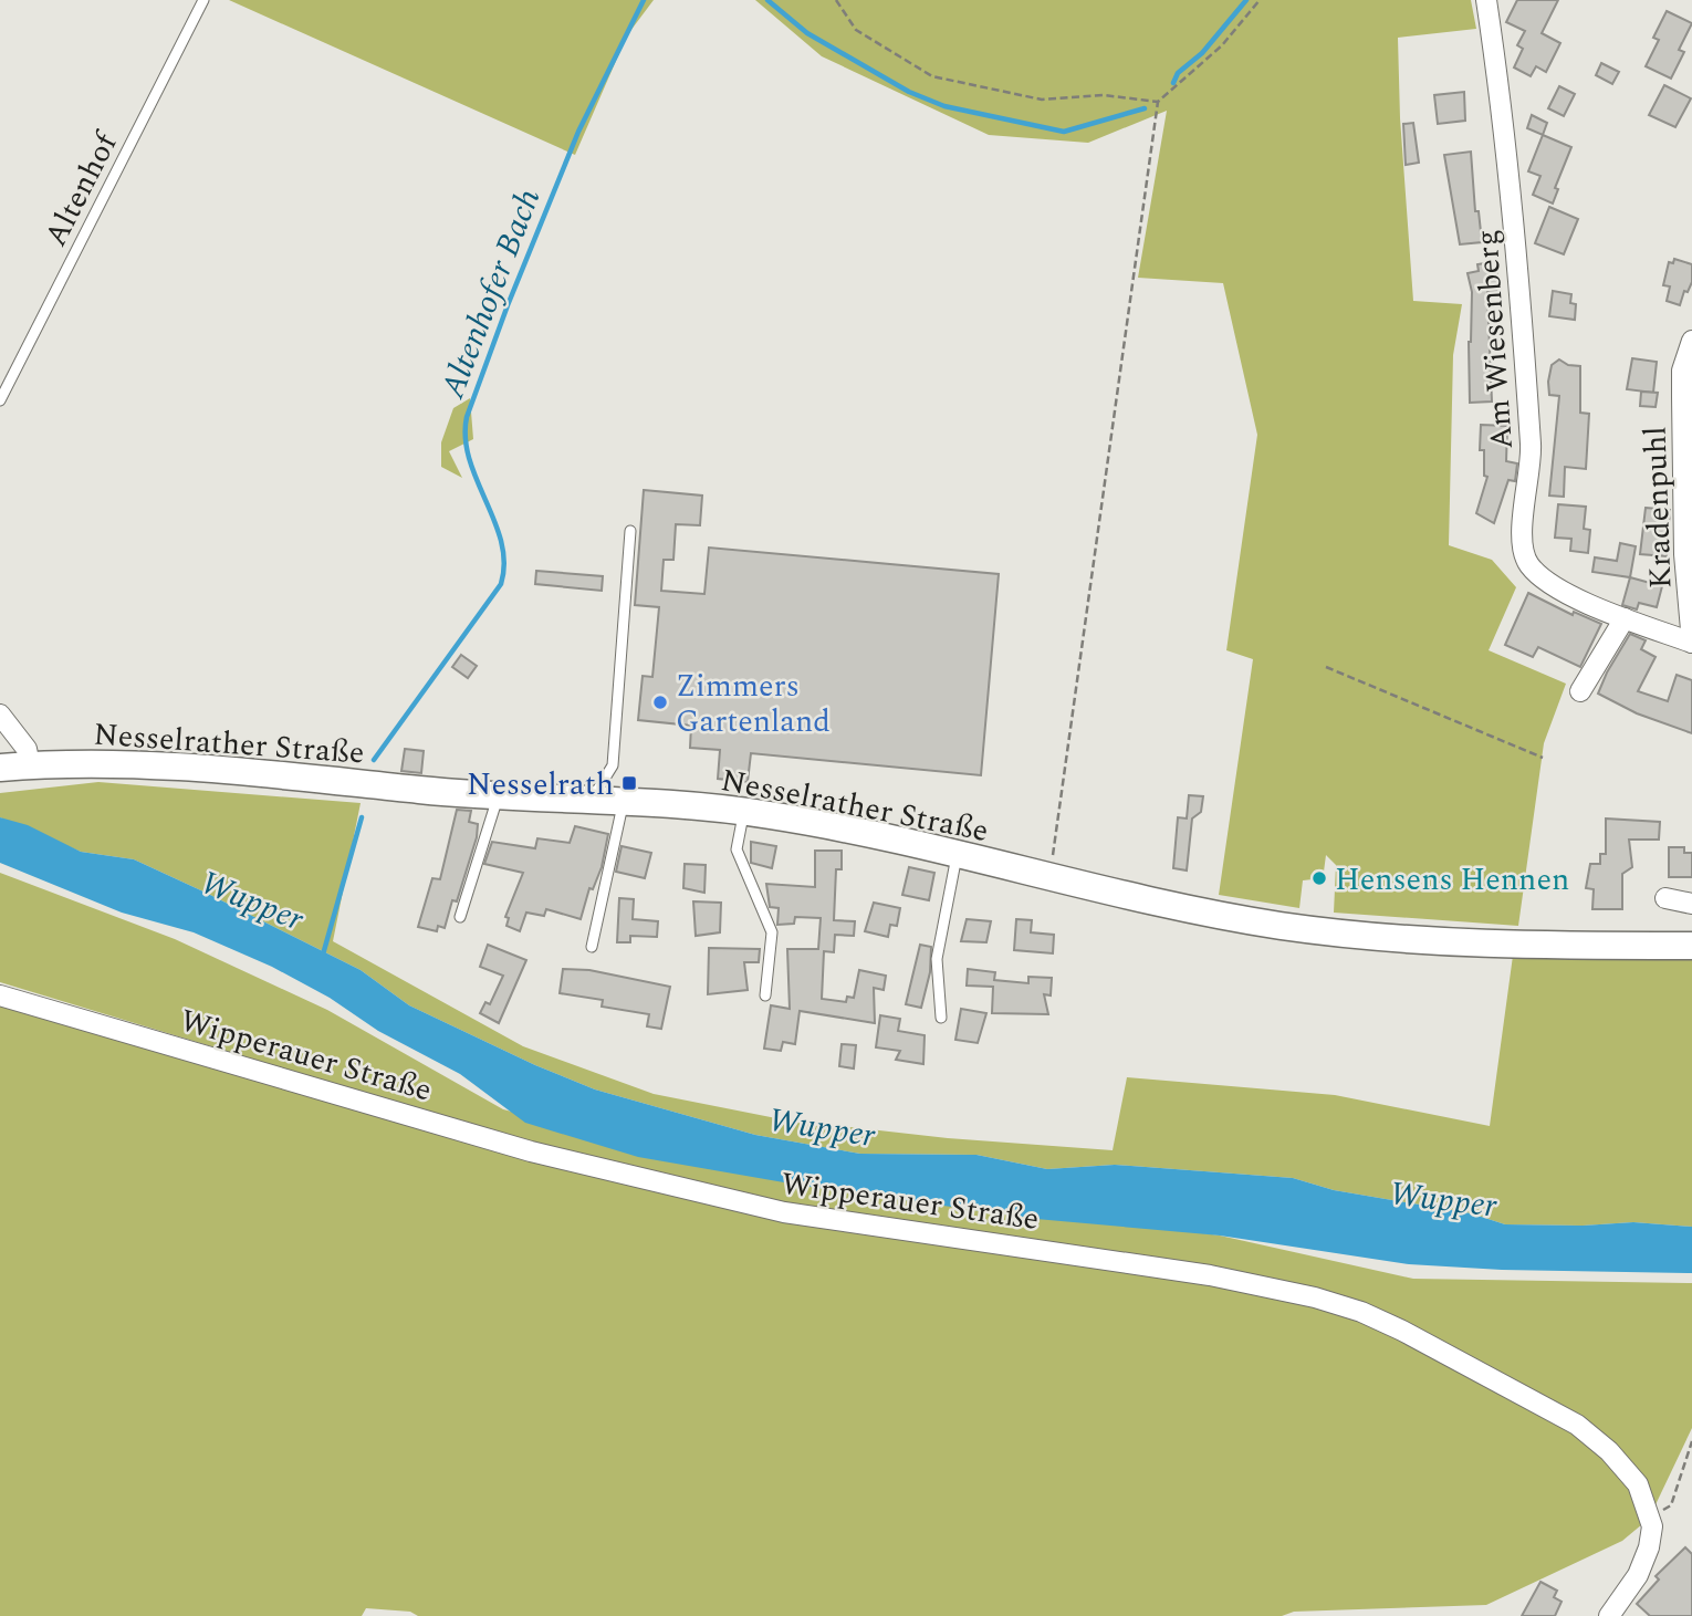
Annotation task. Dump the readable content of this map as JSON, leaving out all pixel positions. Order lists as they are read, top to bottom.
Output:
{
  "streets": {
    "main road": ["Nesselrather Straße"],
    "street": ["Am Wiesenberg", "Kradenpuhl", "Wipperauer Straße"],
    "lane": ["Altenhof"]
  },
  "crossings": [
    ["Am Wiesenberg", "Kradenpuhl"]
  ],
  "water": ["Altenhofer Bach", "Wupper"],
  "places": {
    "other": ["Zimmers Gartenland", "Hensens Hennen"],
    "transit": ["Nesselrath"]
  }
}
